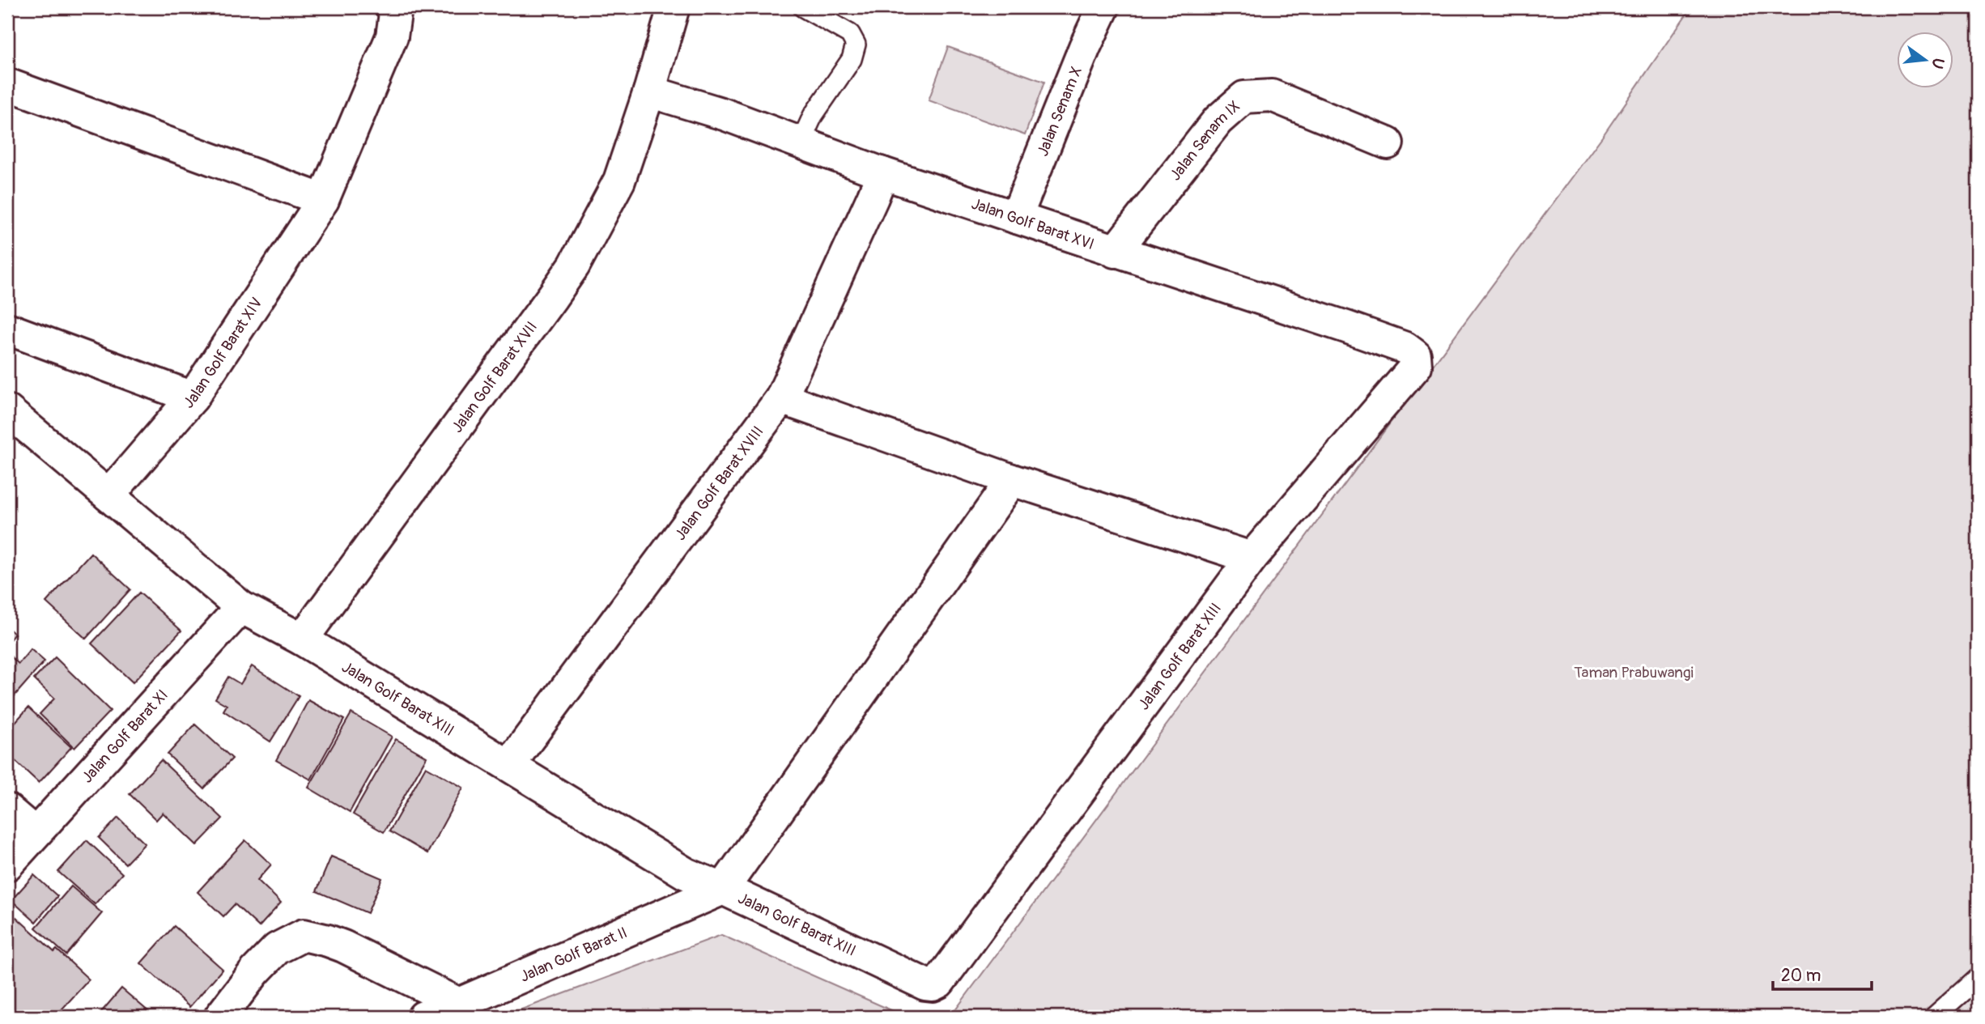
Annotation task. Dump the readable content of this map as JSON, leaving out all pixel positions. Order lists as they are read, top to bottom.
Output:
{
  "streets": {
    "street": [
      "Jalan Senam X",
      "Jalan Senam IX",
      "Jalan Golf Barat XVI",
      "Jalan Golf Barat XIV",
      "Jalan Golf Barat XVII",
      "Jalan Golf Barat XVIII",
      "Jalan Golf Barat XIII",
      "Jalan Golf Barat XI",
      "Jalan Golf Barat II"
    ]
  },
  "crossings": [
    ["Jalan Senam X", "Jalan Golf Barat XVI"],
    ["Jalan Senam IX", "Jalan Golf Barat XVI"],
    ["Jalan Golf Barat XVI", "Jalan Golf Barat XVII"],
    ["Jalan Golf Barat XVI", "Jalan Golf Barat XVIII"],
    ["Jalan Golf Barat XVI", "Jalan Golf Barat XIII"],
    ["Jalan Golf Barat XIV", "Jalan Golf Barat XIII"],
    ["Jalan Golf Barat XVII", "Jalan Golf Barat XIII"],
    ["Jalan Golf Barat XVIII", "Jalan Golf Barat XIII"],
    ["Jalan Golf Barat XIII", "Jalan Golf Barat XI"],
    ["Jalan Golf Barat XIII", "Jalan Golf Barat II"]
  ],
  "parks": ["Taman Prabuwangi"],
  "scale_bar": "20 m",
  "north": "right"
}
